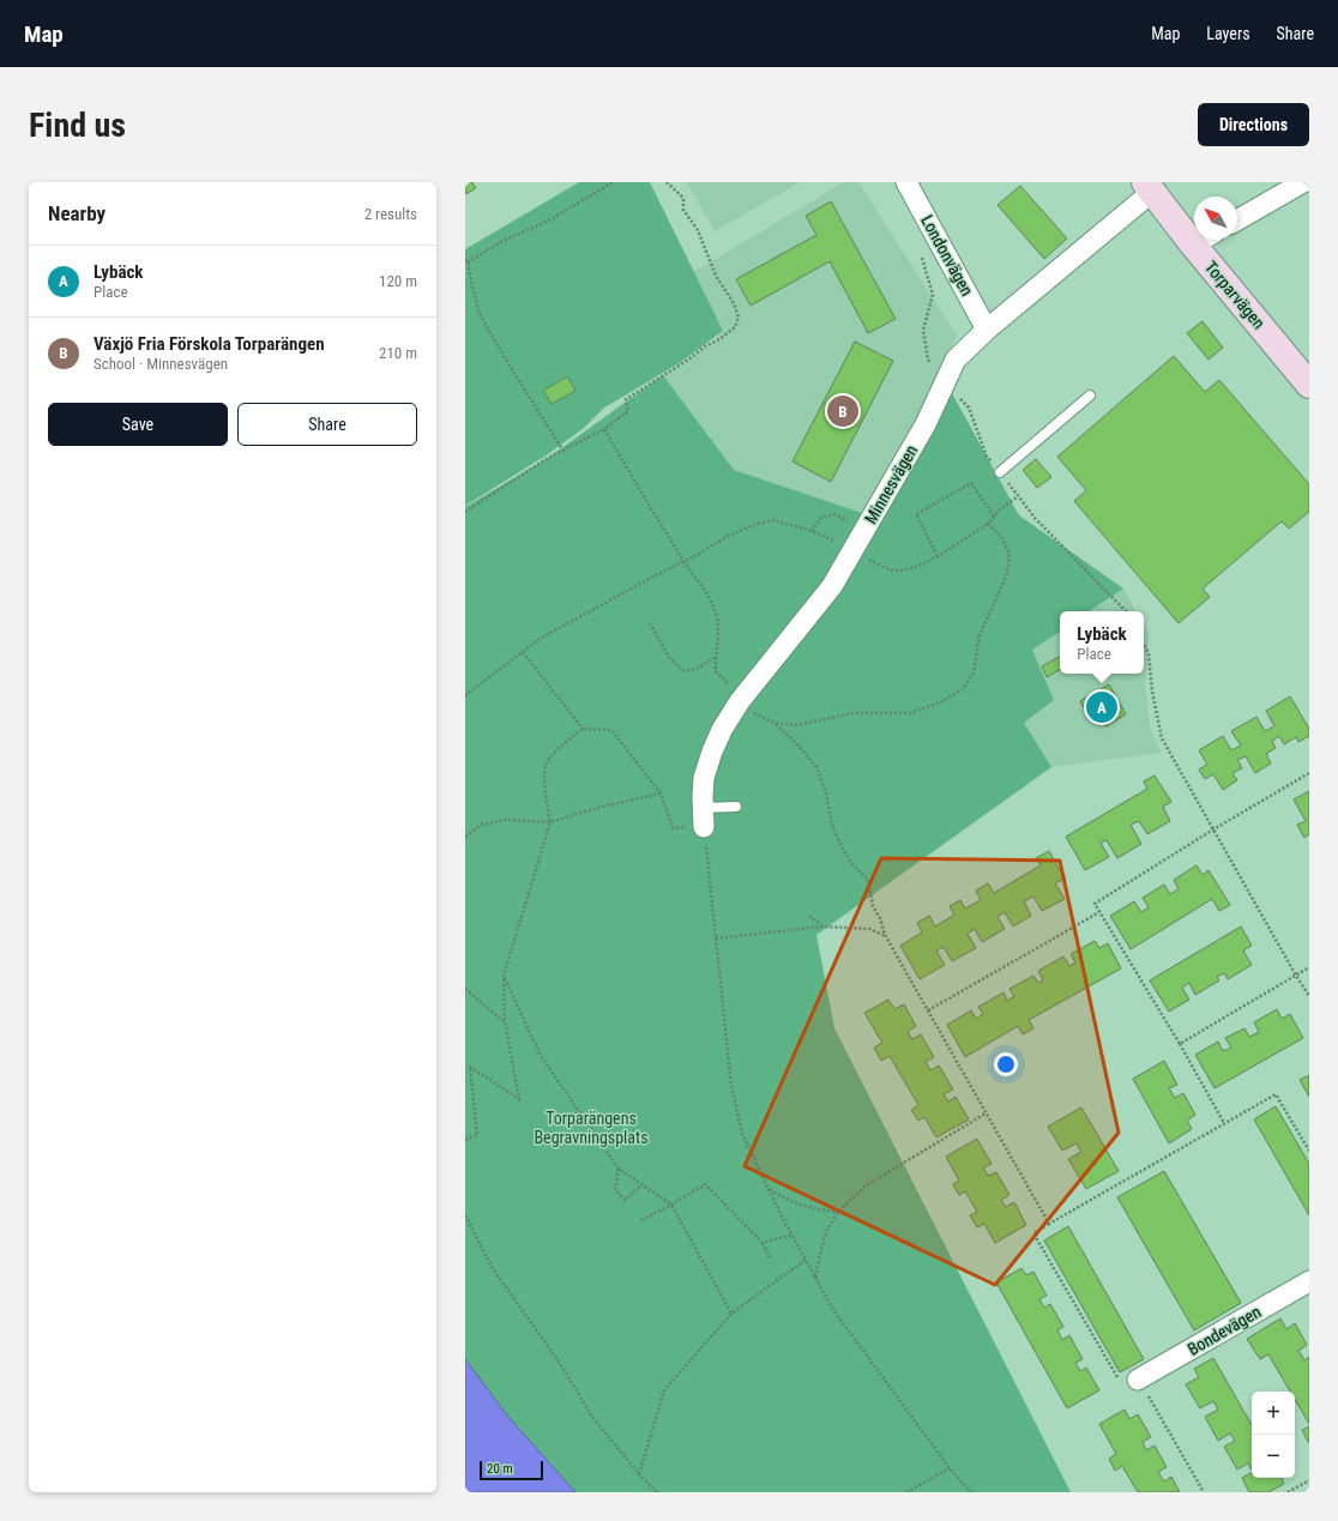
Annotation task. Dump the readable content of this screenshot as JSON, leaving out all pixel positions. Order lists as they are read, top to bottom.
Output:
{
  "streets": {
    "street": [
      "Londonvägen",
      "Torparvägen",
      "Minnesvägen",
      "Bondevägen"
    ]
  },
  "crossings": [
    ["Londonvägen", "Minnesvägen"],
    ["Torparvägen", "Minnesvägen"]
  ],
  "parks": ["Torparängens Begravningsplats"],
  "scale_bar": "20 m",
  "north": "top left",
  "page": {
    "header": "Map",
    "nav": ["Map", "Layers", "Share"],
    "buttons": [
      "Directions",
      ["Save", "Share"]
    ],
    "title": "Find us",
    "heading": ["Nearby", "2 results"],
    "list": [
      {
        "mark": "A",
        "name": "Lybäck",
        "note": "Place",
        "value": "120 m"
      },
      {
        "mark": "B",
        "name": "Växjö Fria Förskola Torparängen",
        "note": "School · Minnesvägen",
        "value": "210 m"
      }
    ],
    "pins": ["B", "A"],
    "popup": ["Lybäck", "Place"],
    "map_buttons": ["+", "−"],
    "scale": "20 m"
  }
}
